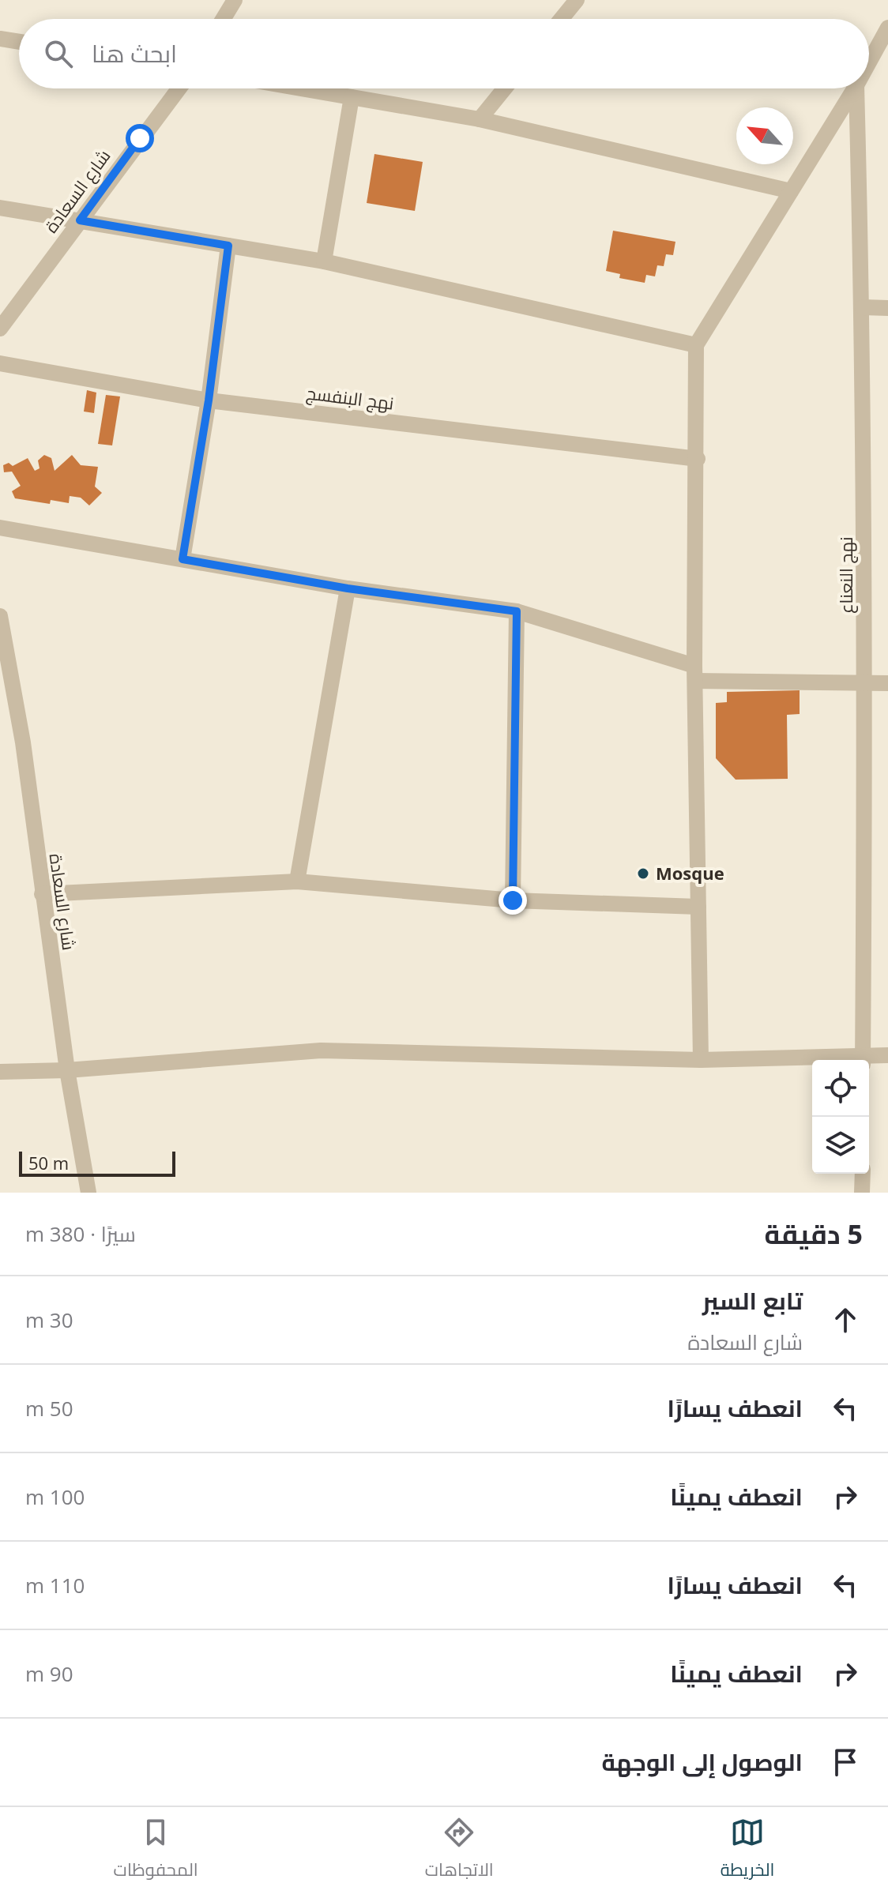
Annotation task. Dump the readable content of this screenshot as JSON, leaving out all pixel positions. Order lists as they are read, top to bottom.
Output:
{
  "streets": {
    "street": ["شارع السعادة", "نهج البنفسج", "نهج النعناع"]
  },
  "places": ["Mosque"],
  "scale_bar": "50 m",
  "north": "top left",
  "page": {
    "search": "ابحث هنا",
    "scale": "50 m",
    "heading": ["5 دقيقة", "سيرًا · 380 m"],
    "list": [
      ["تابع السير", "شارع السعادة", "30 m"],
      ["انعطف يسارًا", "50 m"],
      ["انعطف يمينًا", "100 m"],
      ["انعطف يسارًا", "110 m"],
      ["انعطف يمينًا", "90 m"],
      "الوصول إلى الوجهة"
    ],
    "nav": ["الخريطة", "الاتجاهات", "المحفوظات"]
  }
}
